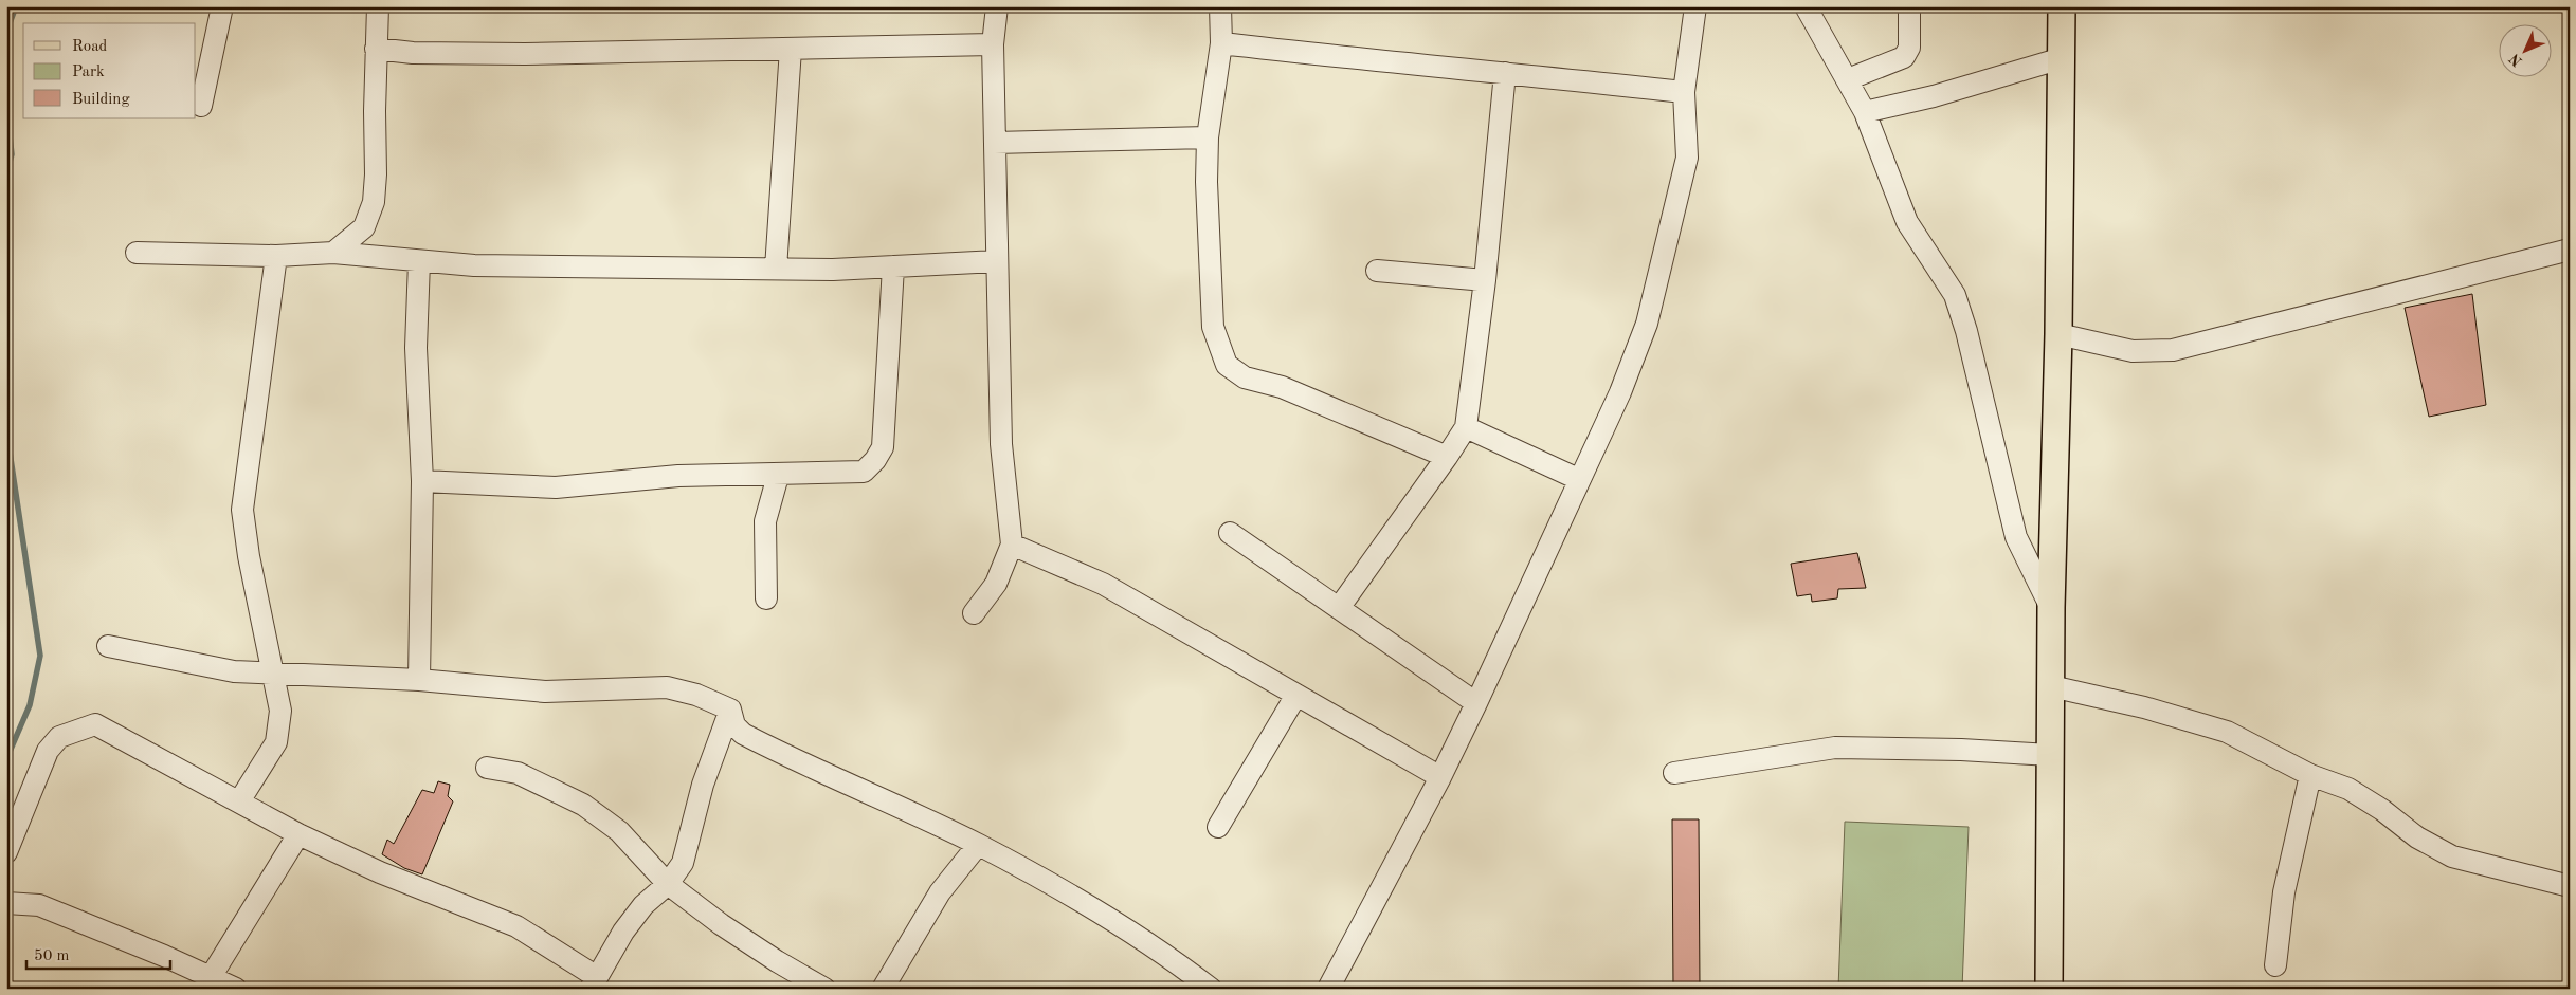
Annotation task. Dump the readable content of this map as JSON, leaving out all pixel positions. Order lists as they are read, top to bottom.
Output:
{
  "legend": ["Road", "Park", "Building"],
  "scale_bar": "50 m",
  "north": "bottom left"
}
